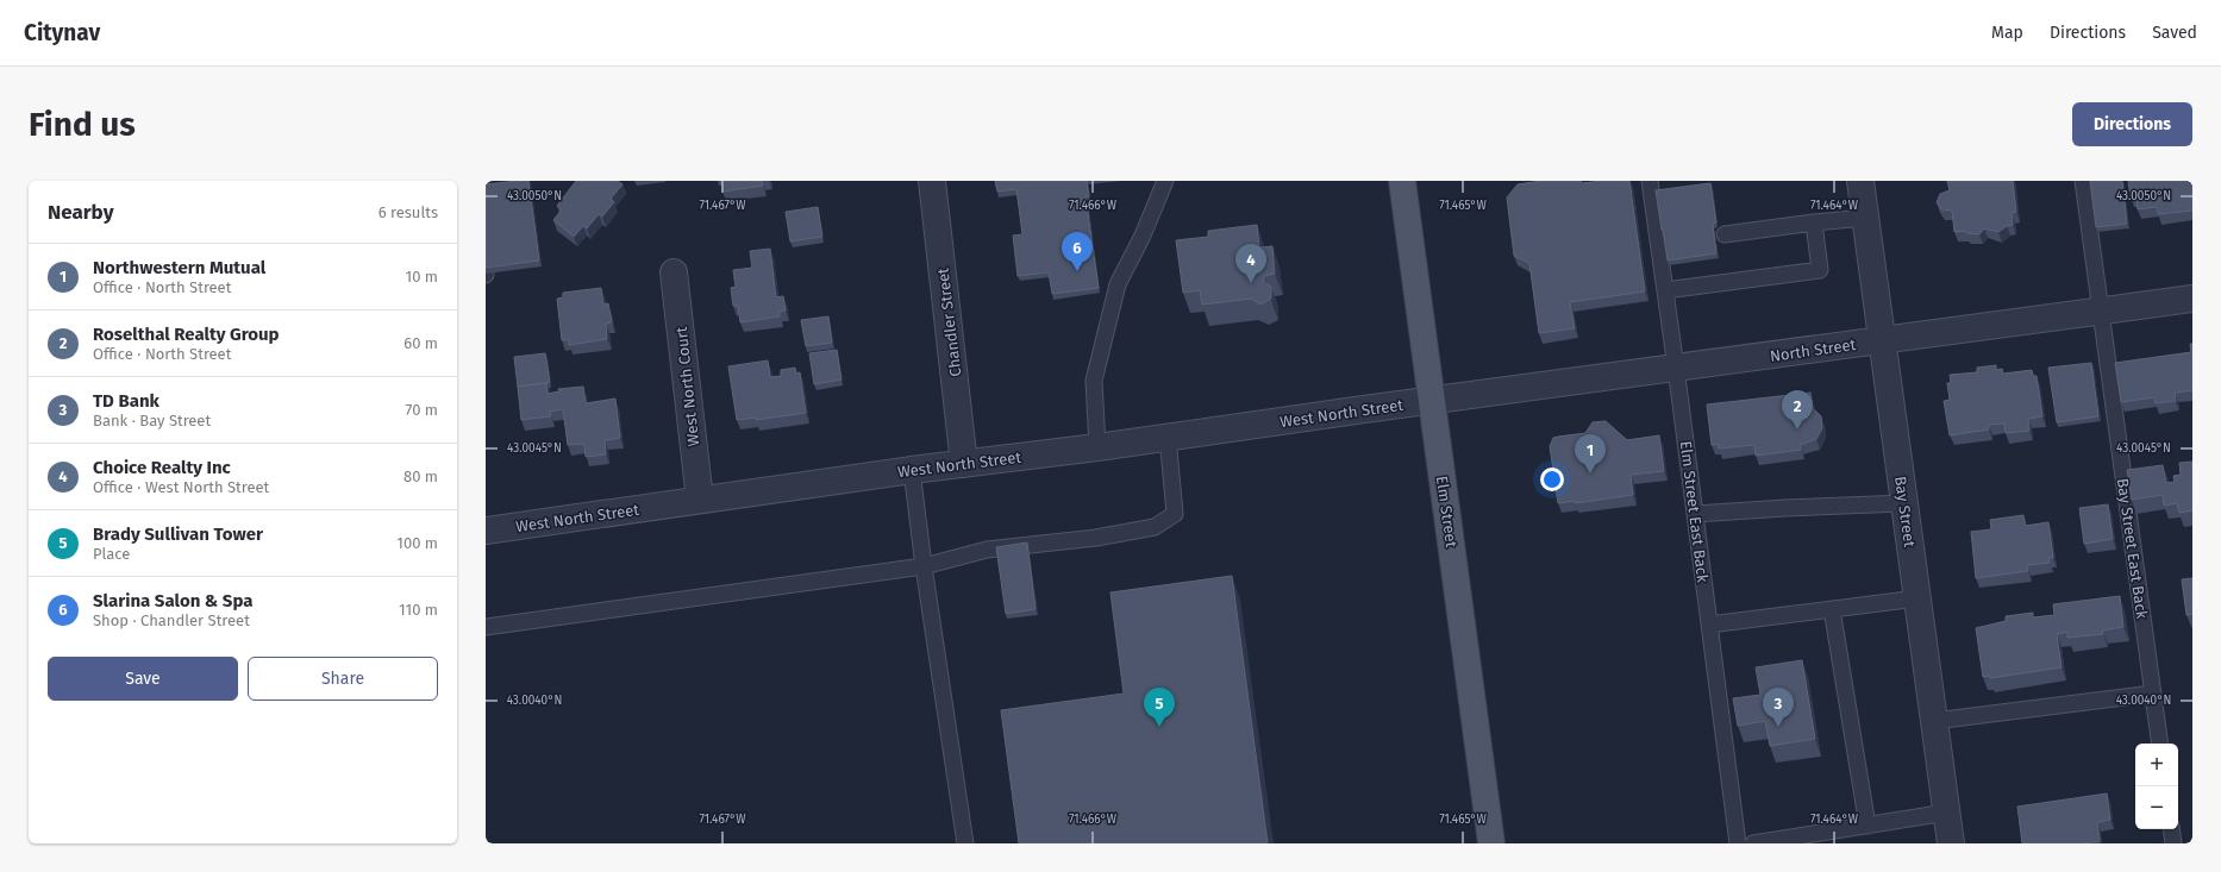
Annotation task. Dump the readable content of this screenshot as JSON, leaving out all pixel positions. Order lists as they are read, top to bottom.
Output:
{
  "streets": {
    "main road": ["Elm Street"],
    "street": [
      "Chandler Street",
      "North Street",
      "West North Court",
      "West North Street",
      "Bay Street"
    ],
    "lane": ["Elm Street East Back", "Bay Street East Back"]
  },
  "crossings": [
    ["Chandler Street", "West North Street"],
    ["North Street", "West North Street"],
    ["North Street", "Elm Street"],
    ["North Street", "Elm Street East Back"],
    ["North Street", "Bay Street"],
    ["North Street", "Bay Street East Back"],
    ["West North Court", "West North Street"],
    ["West North Street", "Elm Street"]
  ],
  "page": {
    "header": "Citynav",
    "nav": ["Map", "Directions", "Saved"],
    "buttons": [
      "Directions",
      ["Save", "Share"]
    ],
    "title": "Find us",
    "heading": ["Nearby", "6 results"],
    "pins": [
      "6",
      "4",
      "2",
      "1",
      "3",
      "5"
    ],
    "list": [
      {
        "mark": "1",
        "name": "Northwestern Mutual",
        "note": "Office · North Street",
        "value": "10 m"
      },
      {
        "mark": "2",
        "name": "Roselthal Realty Group",
        "note": "Office · North Street",
        "value": "60 m"
      },
      {
        "mark": "3",
        "name": "TD Bank",
        "note": "Bank · Bay Street",
        "value": "70 m"
      },
      {
        "mark": "4",
        "name": "Choice Realty Inc",
        "note": "Office · West North Street",
        "value": "80 m"
      },
      {
        "mark": "5",
        "name": "Brady Sullivan Tower",
        "note": "Place",
        "value": "100 m"
      },
      {
        "mark": "6",
        "name": "Slarina Salon & Spa",
        "note": "Shop · Chandler Street",
        "value": "110 m"
      }
    ],
    "map_buttons": ["+", "−"]
  },
  "coordinates": [
    "43.0050°N",
    "71.467°W",
    "71.466°W",
    "71.465°W",
    "71.464°W",
    "43.0045°N",
    "43.0040°N"
  ]
}
